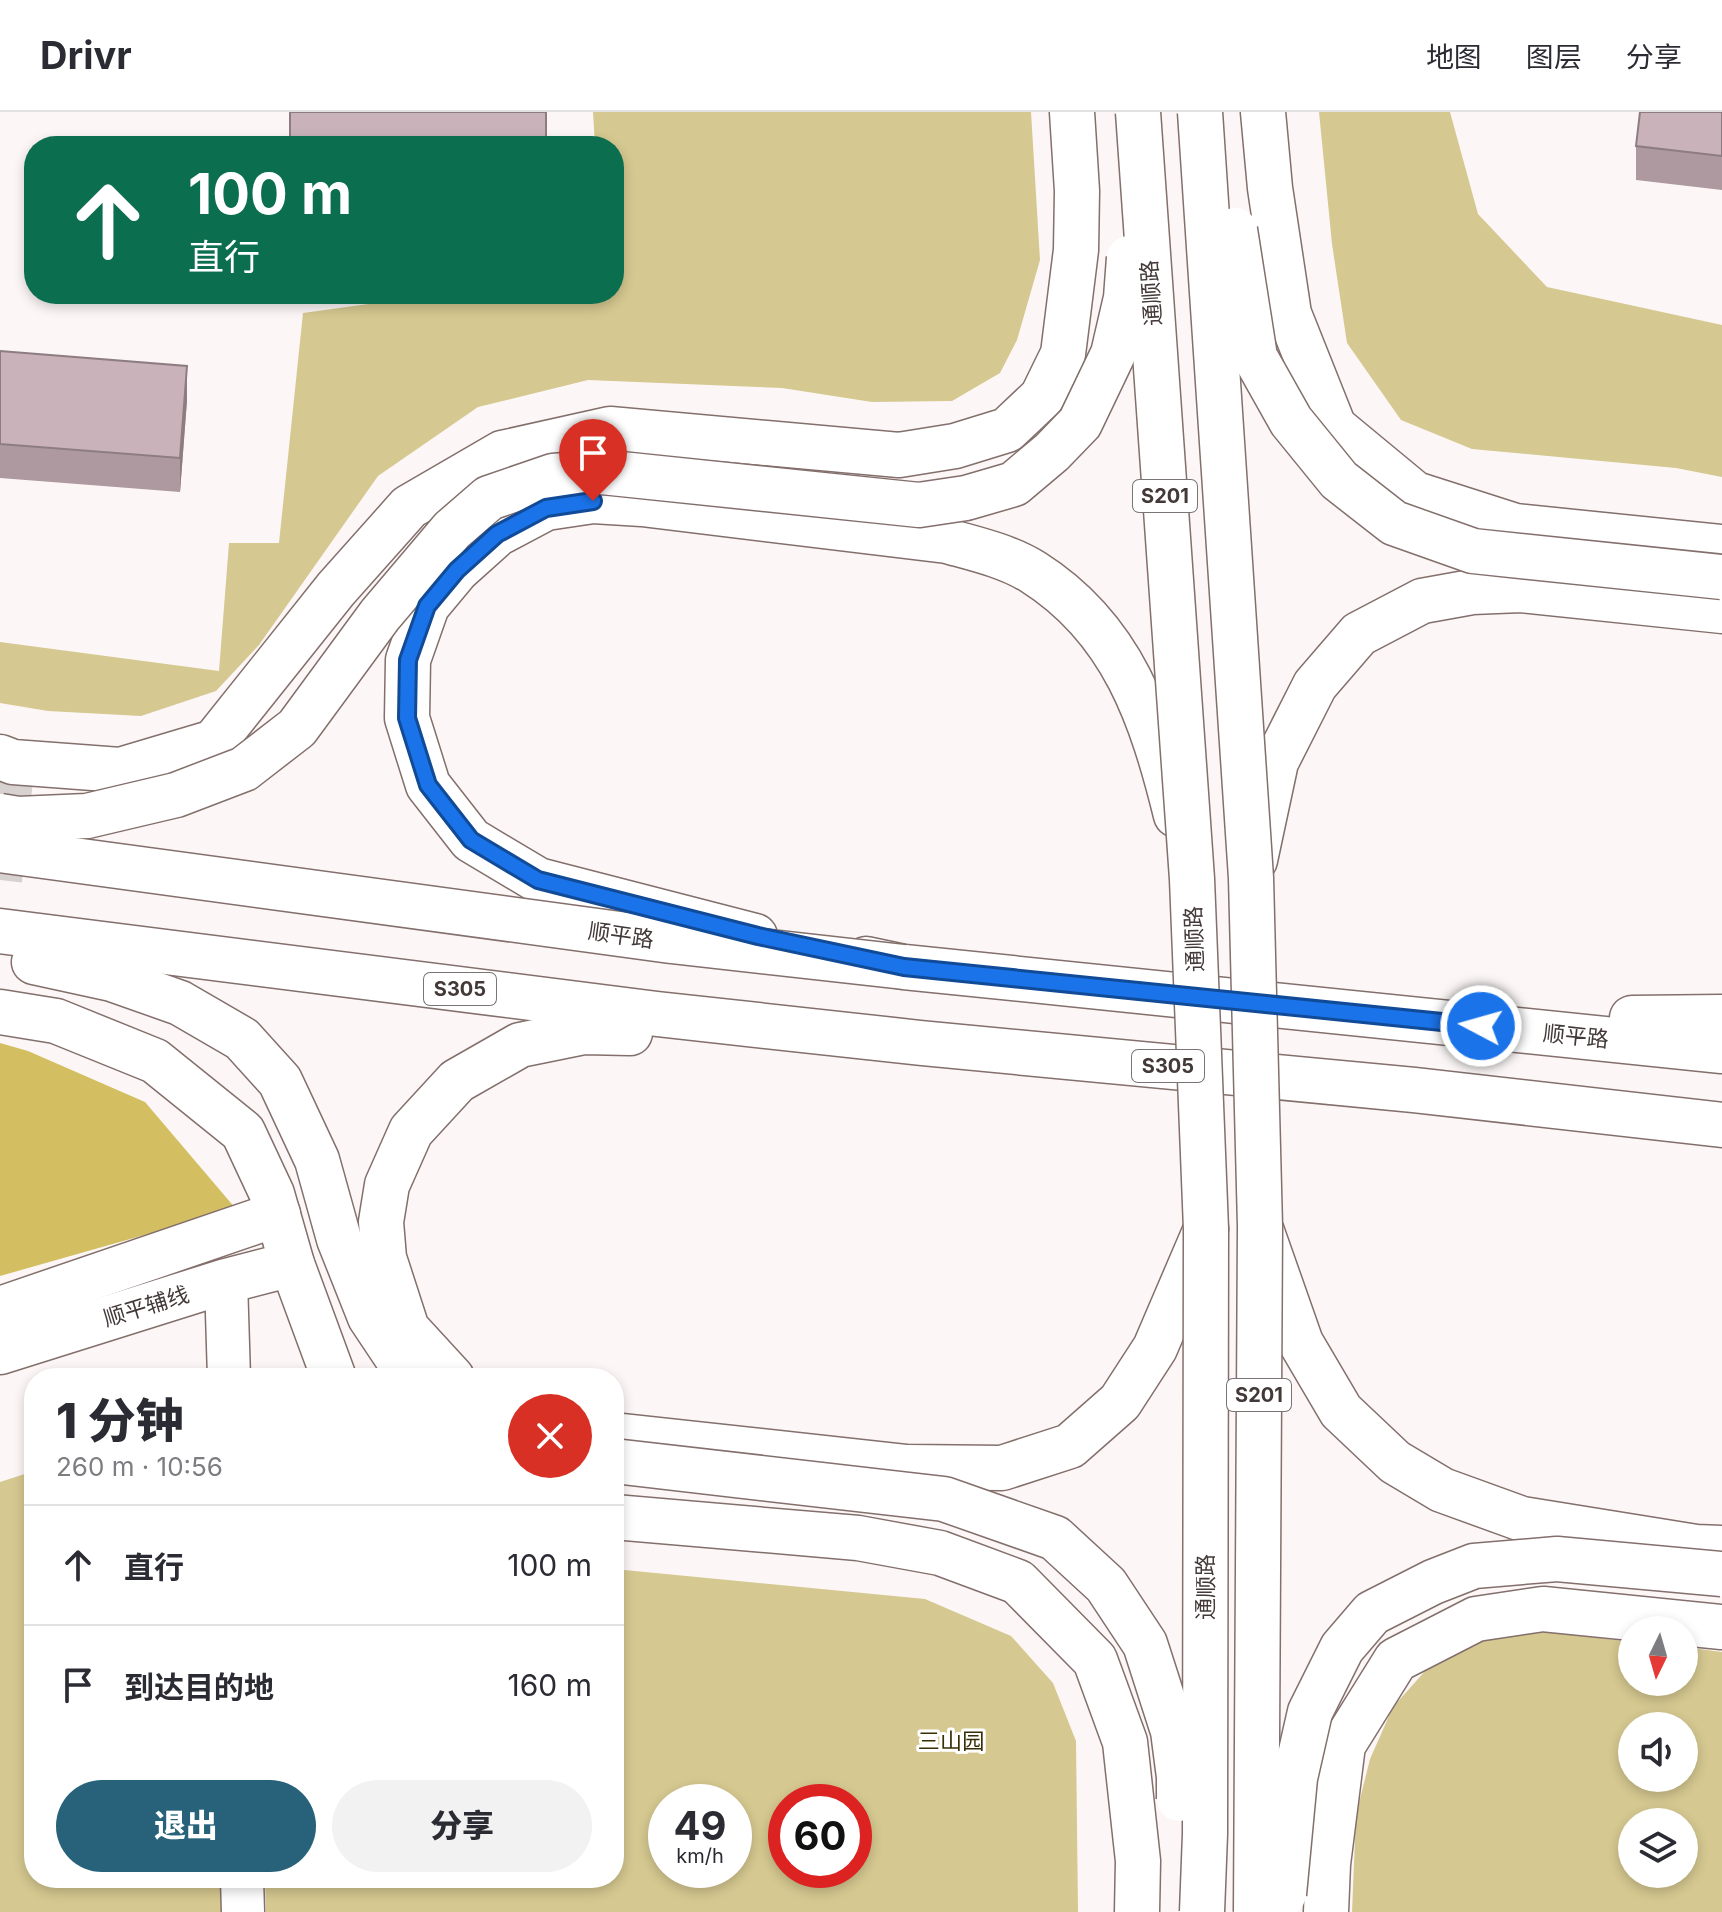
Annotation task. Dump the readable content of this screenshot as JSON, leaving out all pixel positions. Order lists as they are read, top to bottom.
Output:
{
  "streets": {
    "main road": [
      "通顺路",
      "S201",
      "顺平路",
      "S305",
      "顺平辅线"
    ]
  },
  "parks": ["三山园"],
  "north": "bottom",
  "page": {
    "header": "Drivr",
    "nav": ["地图", "图层", "分享"],
    "turn": ["100 m", "直行"],
    "heading": ["1 分钟", "260 m · 10:56"],
    "list": [
      {
        "name": "直行",
        "value": "100 m"
      },
      {
        "name": "到达目的地",
        "value": "160 m"
      }
    ],
    "buttons": ["退出", "分享"],
    "speed": "49 km/h",
    "limit": "60"
  }
}
